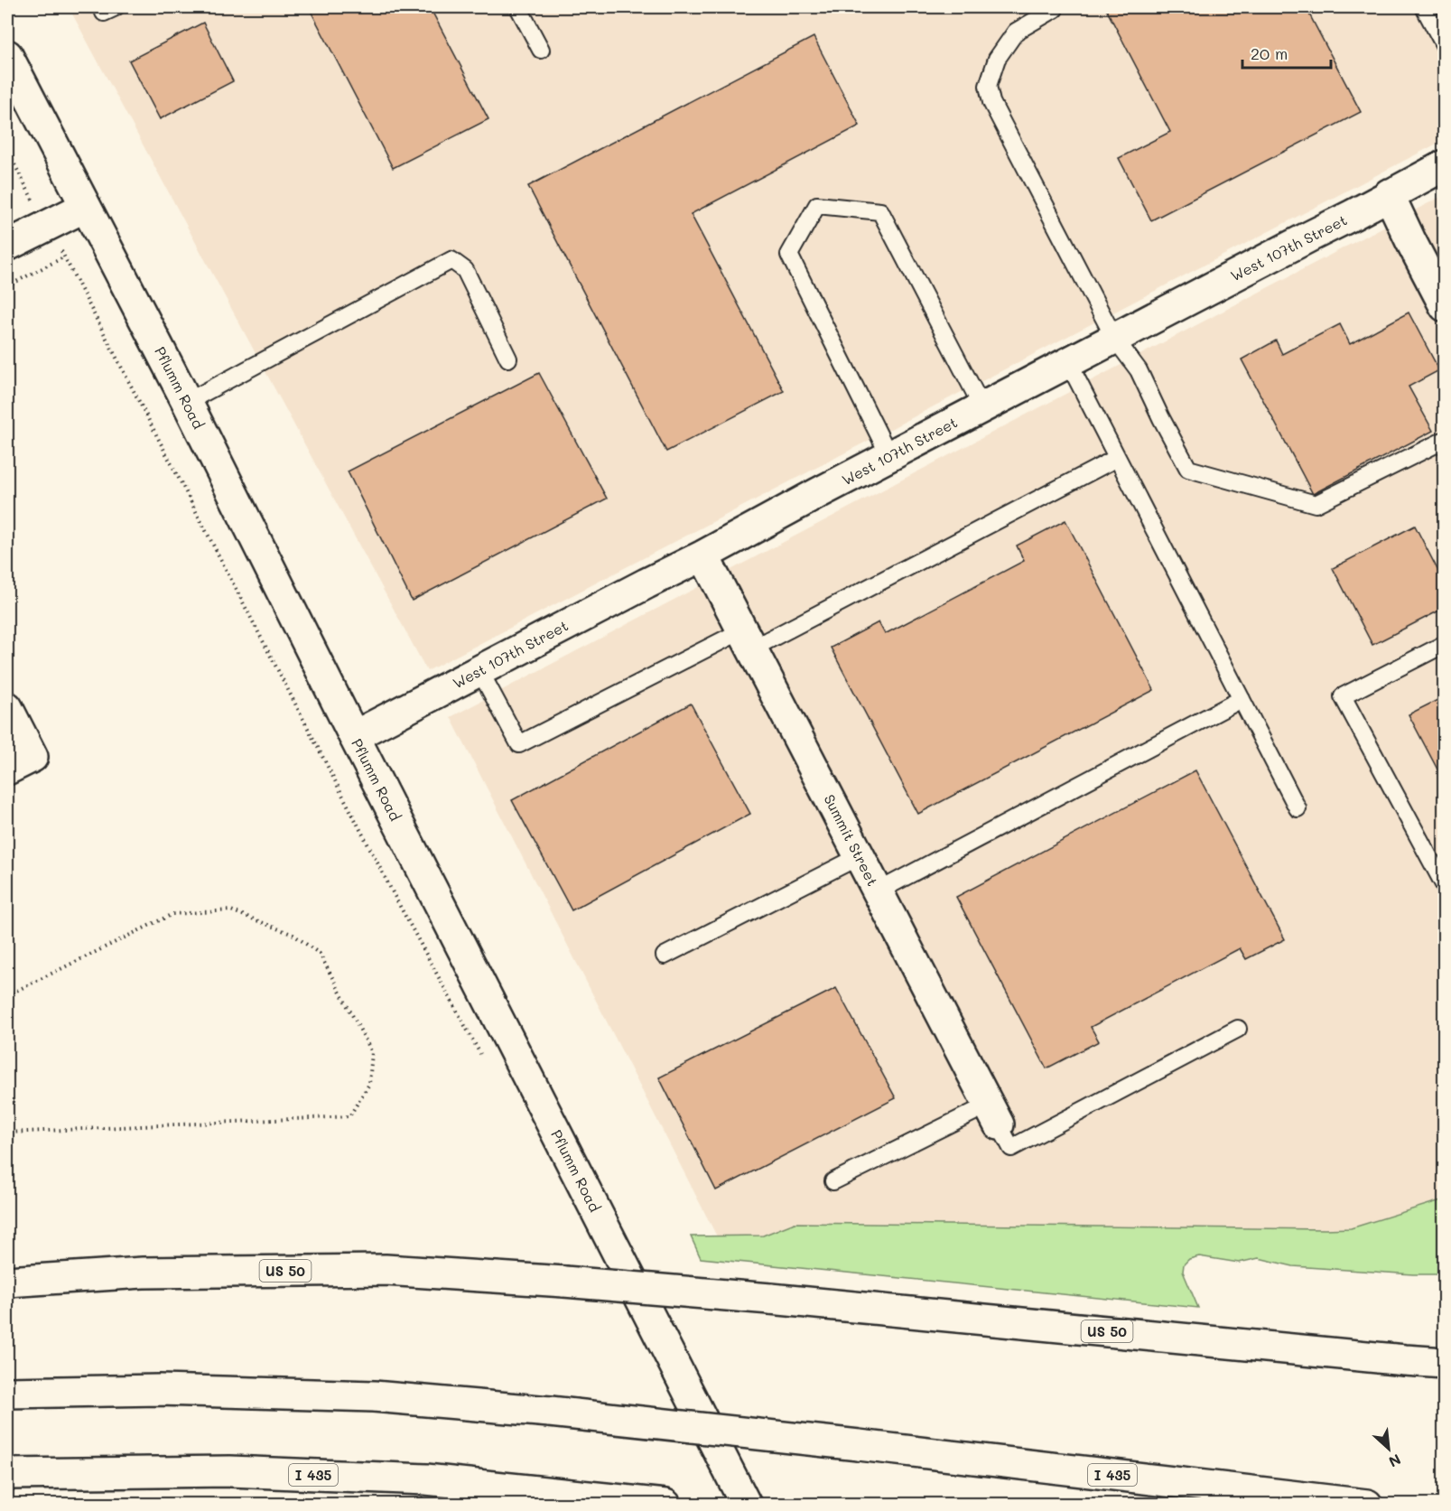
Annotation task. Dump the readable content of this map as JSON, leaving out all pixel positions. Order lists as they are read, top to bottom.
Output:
{
  "streets": {
    "main road": [
      "West 107th Street",
      "Pflumm Road",
      "Summit Street",
      "US 50",
      "I 435"
    ]
  },
  "crossings": [
    ["West 107th Street", "Pflumm Road"],
    ["West 107th Street", "Summit Street"]
  ],
  "scale_bar": "20 m",
  "north": "bottom right"
}
